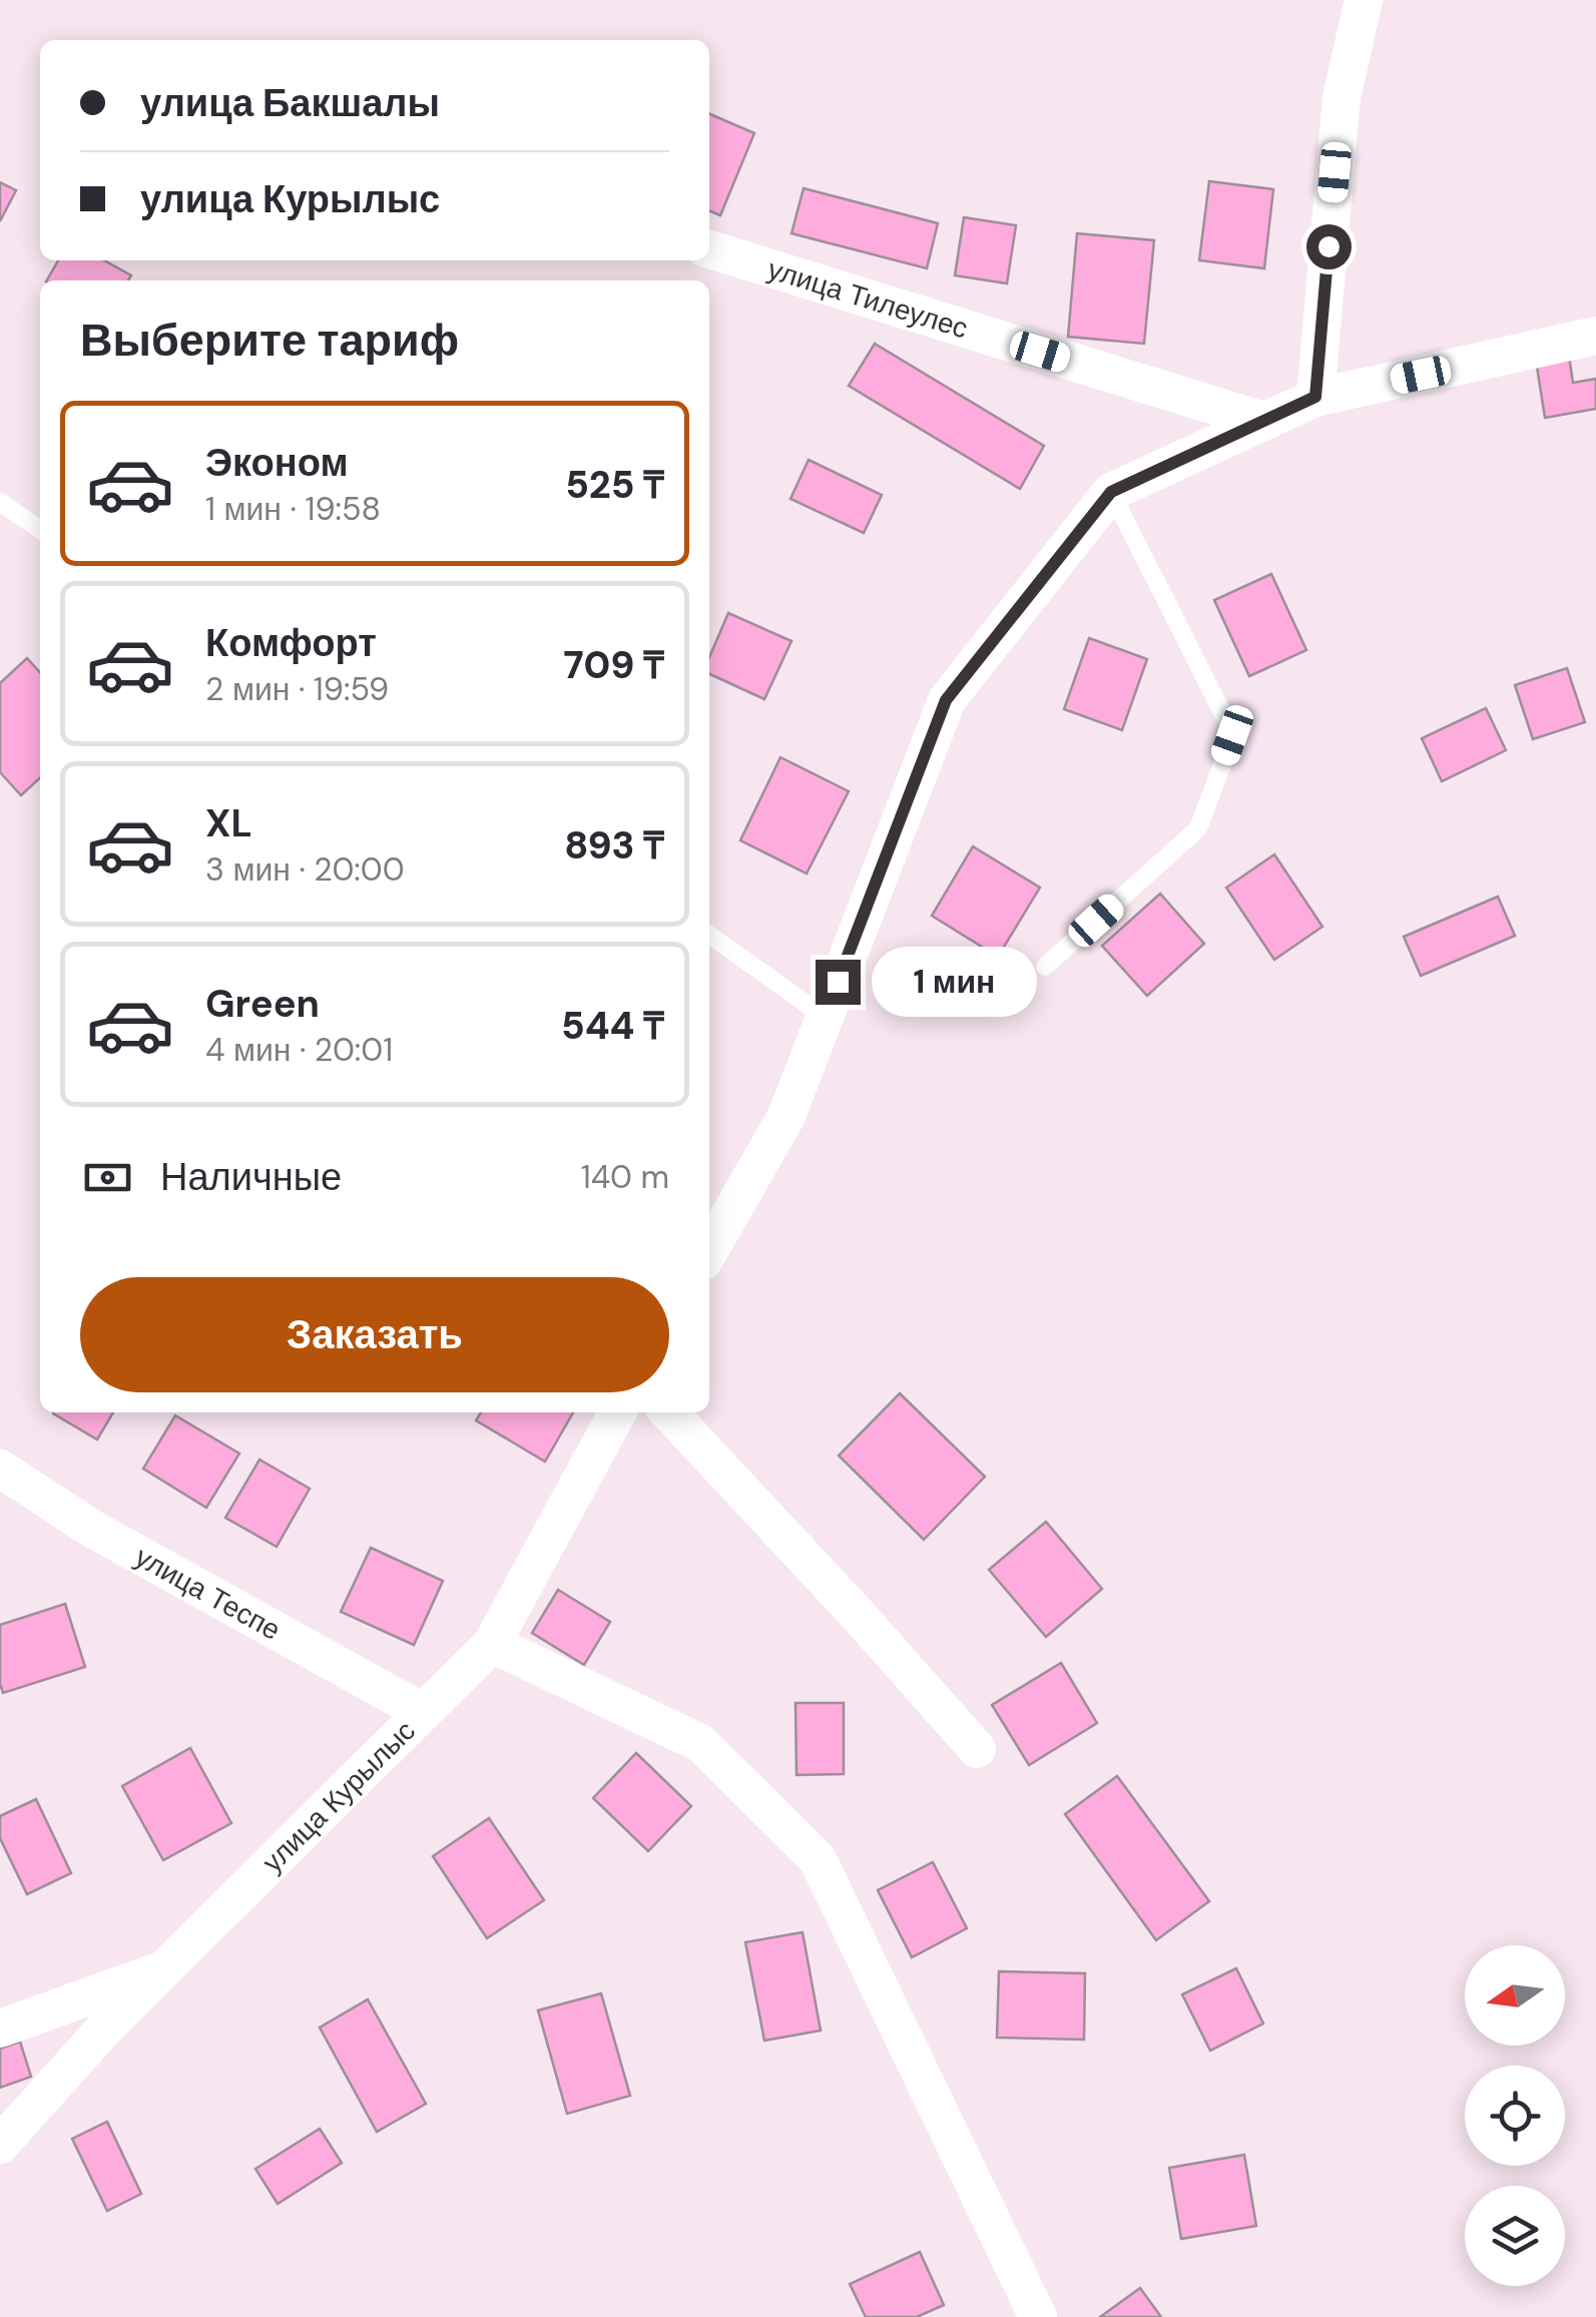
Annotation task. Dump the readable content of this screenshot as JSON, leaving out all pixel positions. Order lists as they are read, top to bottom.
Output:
{
  "streets": {
    "street": ["улица Тилеулес", "улица Теспе", "улица Курылыс"]
  },
  "crossings": [
    ["улица Теспе", "улица Курылыс"]
  ],
  "north": "left",
  "page": {
    "banner": ["улица Бакшалы", "улица Курылыс"],
    "heading": "Выберите тариф",
    "list": [
      {
        "name": "Эконом",
        "note": "1 мин · 19:58",
        "value": "525 ₸"
      },
      {
        "name": "Комфорт",
        "note": "2 мин · 19:59",
        "value": "709 ₸"
      },
      {
        "name": "XL",
        "note": "3 мин · 20:00",
        "value": "893 ₸"
      },
      {
        "name": "Green",
        "note": "4 мин · 20:01",
        "value": "544 ₸"
      }
    ],
    "bubble": "1 мин",
    "pay": ["Наличные", "140 m"],
    "buttons": "Заказать"
  }
}
